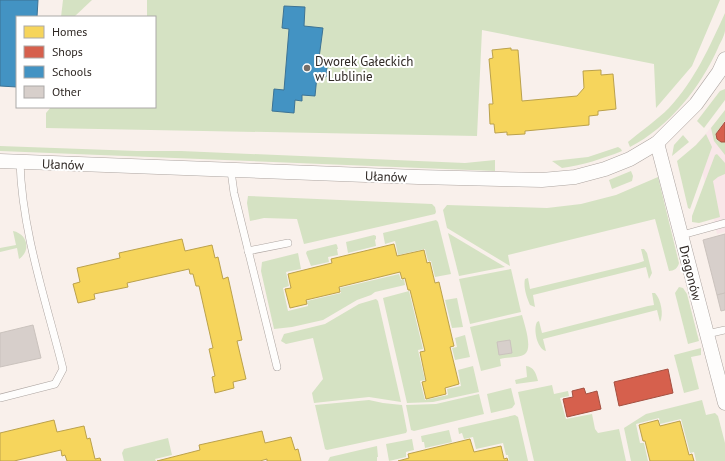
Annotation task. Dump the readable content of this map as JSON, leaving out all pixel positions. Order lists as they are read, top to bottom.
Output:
{
  "streets": {
    "street": ["Ułanów", "Dragonów"]
  },
  "crossings": [
    ["Ułanów", "Dragonów"]
  ],
  "places": ["Dworek Gałeckich w Lublinie"],
  "legend": [
    "Homes",
    "Shops",
    "Schools",
    "Other"
  ]
}
